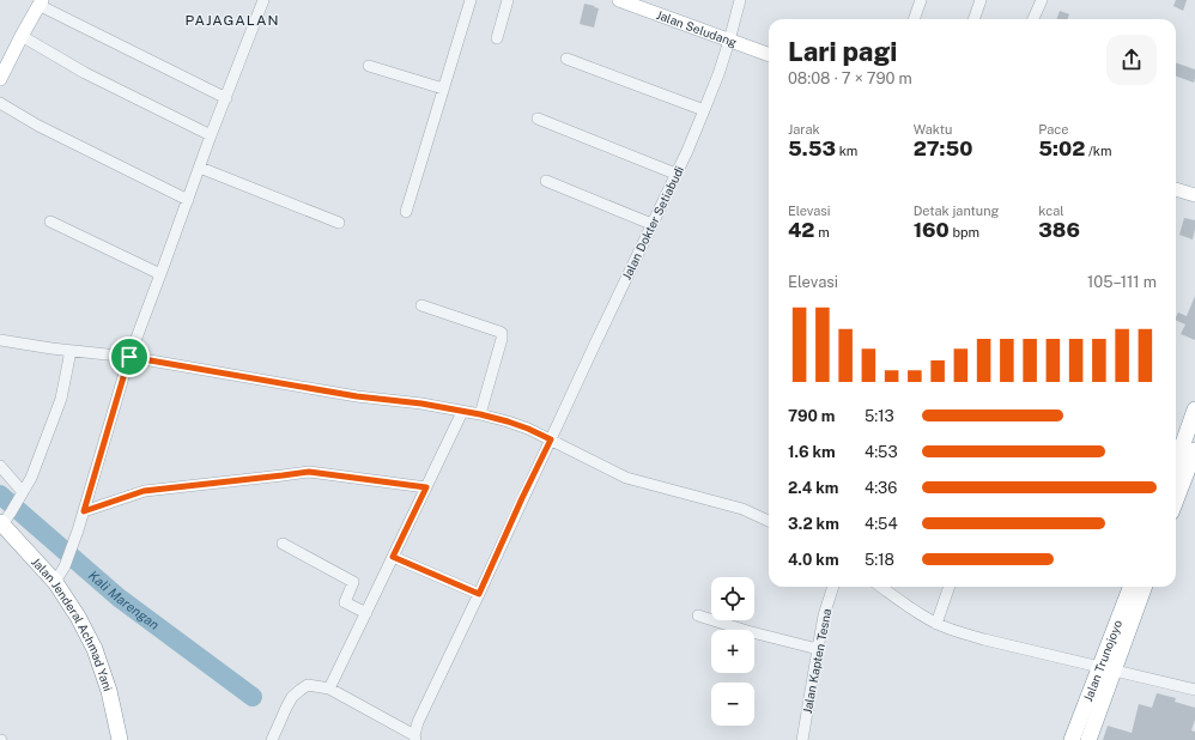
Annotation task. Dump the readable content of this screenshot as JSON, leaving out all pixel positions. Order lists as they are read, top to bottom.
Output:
{
  "streets": {
    "highway": ["Jalan Jenderal Achmad Yani", "Jalan Trunojoyo"],
    "main road": ["Jalan Seludang"],
    "street": ["Jalan Dokter Setiabudi", "Jalan Kapten Tesna"]
  },
  "crossings": [
    ["Jalan Seludang", "Jalan Dokter Setiabudi"]
  ],
  "districts": ["PAJAGALAN"],
  "water": ["Kali Marengan"],
  "page": {
    "heading": ["Lari pagi", "08:08 · 7 × 790 m"],
    "stats": [
      ["Jarak", "5.53 km"],
      ["Waktu", "27:50"],
      ["Pace", "5:02 /km"],
      ["Elevasi", "42 m"],
      ["Detak jantung", "160 bpm"],
      ["kcal", "386"]
    ],
    "chart": ["Elevasi", "105–111 m"],
    "list": [
      {
        "name": "790 m",
        "note": "5:13"
      },
      {
        "name": "1.6 km",
        "note": "4:53"
      },
      {
        "name": "2.4 km",
        "note": "4:36"
      },
      {
        "name": "3.2 km",
        "note": "4:54"
      },
      {
        "name": "4.0 km",
        "note": "5:18"
      }
    ],
    "map_buttons": ["+", "−"]
  }
}
